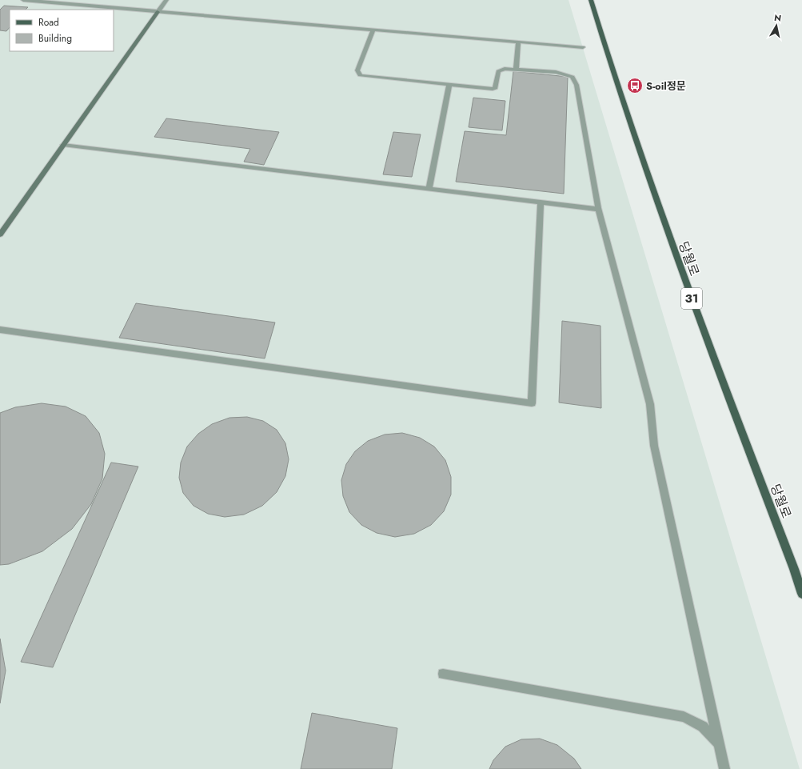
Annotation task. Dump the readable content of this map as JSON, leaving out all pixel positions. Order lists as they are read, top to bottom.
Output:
{
  "streets": {
    "main road": ["당월로", "31"]
  },
  "places": {
    "bus stop": ["S-oil정문"]
  },
  "legend": ["Road", "Building"],
  "north": "top"
}
